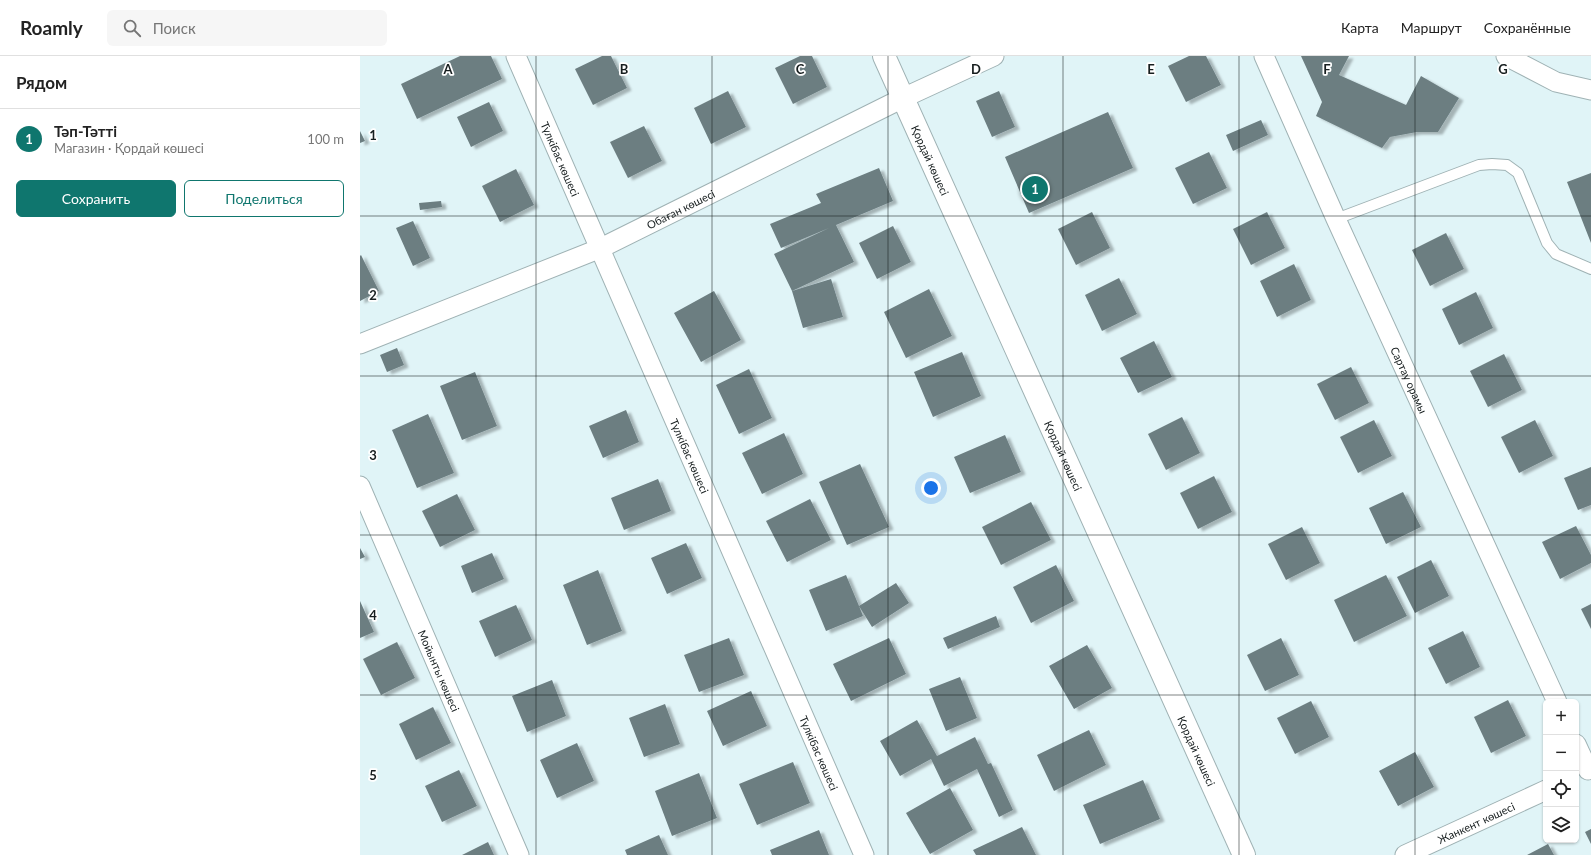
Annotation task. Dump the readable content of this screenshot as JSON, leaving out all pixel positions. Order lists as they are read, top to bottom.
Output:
{
  "streets": {
    "street": [
      "Түлкібас көшесі",
      "Қордай көшесі",
      "Обаған көшесі",
      "Сартау орамы",
      "Мойынты көшесі",
      "Жанкент көшесі"
    ]
  },
  "crossings": [
    ["Түлкібас көшесі", "Обаған көшесі"],
    ["Қордай көшесі", "Обаған көшесі"]
  ],
  "page": {
    "header": "Roamly",
    "search": "Поиск",
    "nav": ["Карта", "Маршрут", "Сохранённые"],
    "heading": "Рядом",
    "list": [
      {
        "mark": "1",
        "name": "Тәп-Тәтті",
        "note": "Магазин · Қордай көшесі",
        "value": "100 m"
      }
    ],
    "buttons": ["Сохранить", "Поделиться"],
    "pins": "1",
    "map_buttons": ["+", "−"]
  },
  "grid": {
    "columns": [
      "A",
      "B",
      "C",
      "D",
      "E",
      "F",
      "G"
    ],
    "rows": [
      "1",
      "2",
      "3",
      "4",
      "5"
    ]
  }
}
